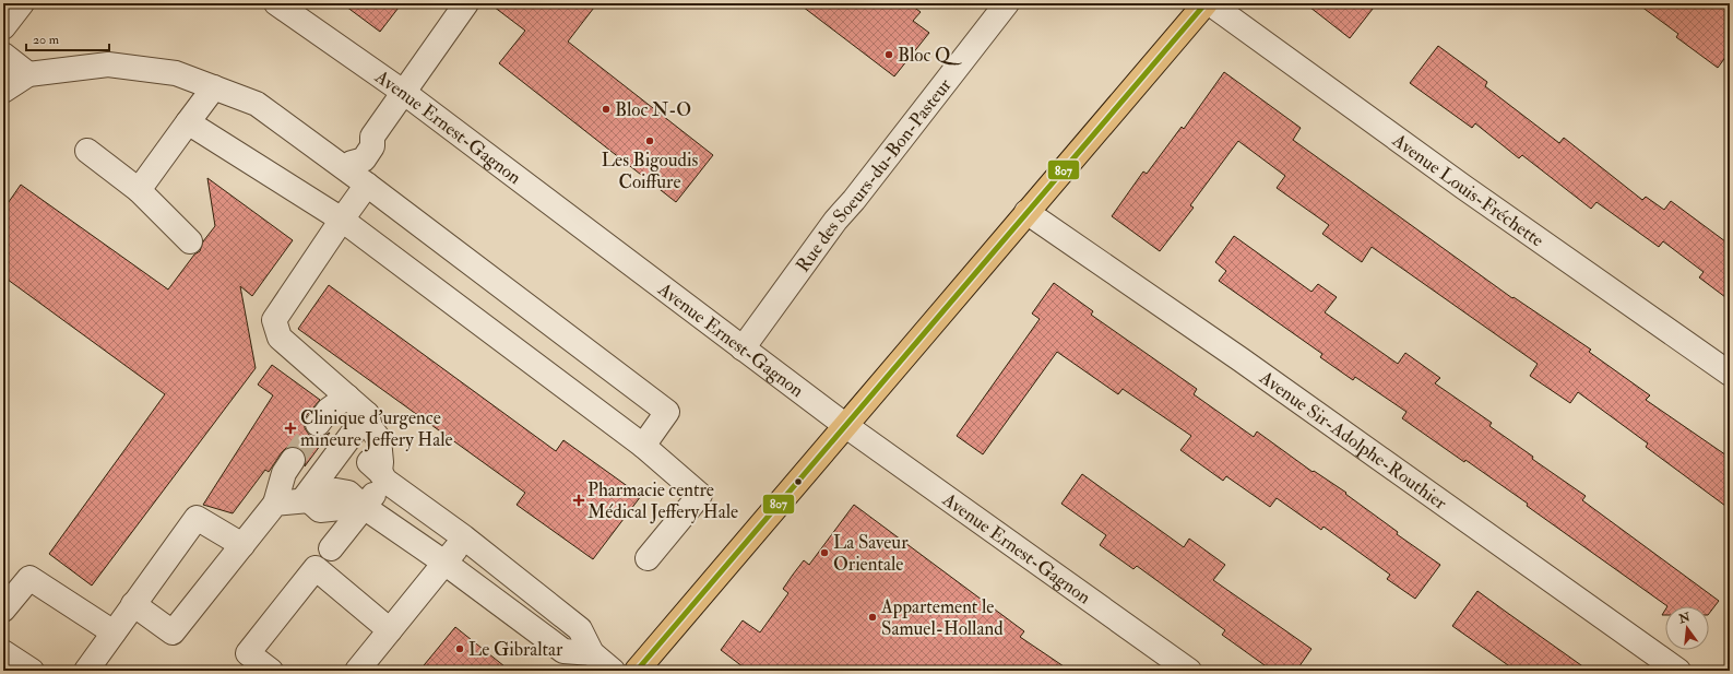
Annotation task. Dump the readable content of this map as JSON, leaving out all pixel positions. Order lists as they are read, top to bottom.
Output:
{
  "streets": {
    "street": [
      "Avenue Ernest-Gagnon",
      "Rue des Soeurs-du-Bon-Pasteur",
      "Avenue Louis-Fréchette",
      "Avenue Sir-Adolphe-Routhier"
    ]
  },
  "crossings": [
    ["Avenue Ernest-Gagnon", "Rue des Soeurs-du-Bon-Pasteur"]
  ],
  "places": {
    "other": [
      "Bloc Q",
      "Bloc N-O",
      "Les Bigoudis Coiffure",
      "La Saveur Orientale",
      "Appartement le Samuel-Holland",
      "Le Gibraltar"
    ],
    "health": ["Clinique d’urgence mineure Jeffery Hale", "Pharmacie centre Médical Jeffery Hale"]
  },
  "lines": ["transit line 807"],
  "scale_bar": "20 m",
  "north": "top"
}
